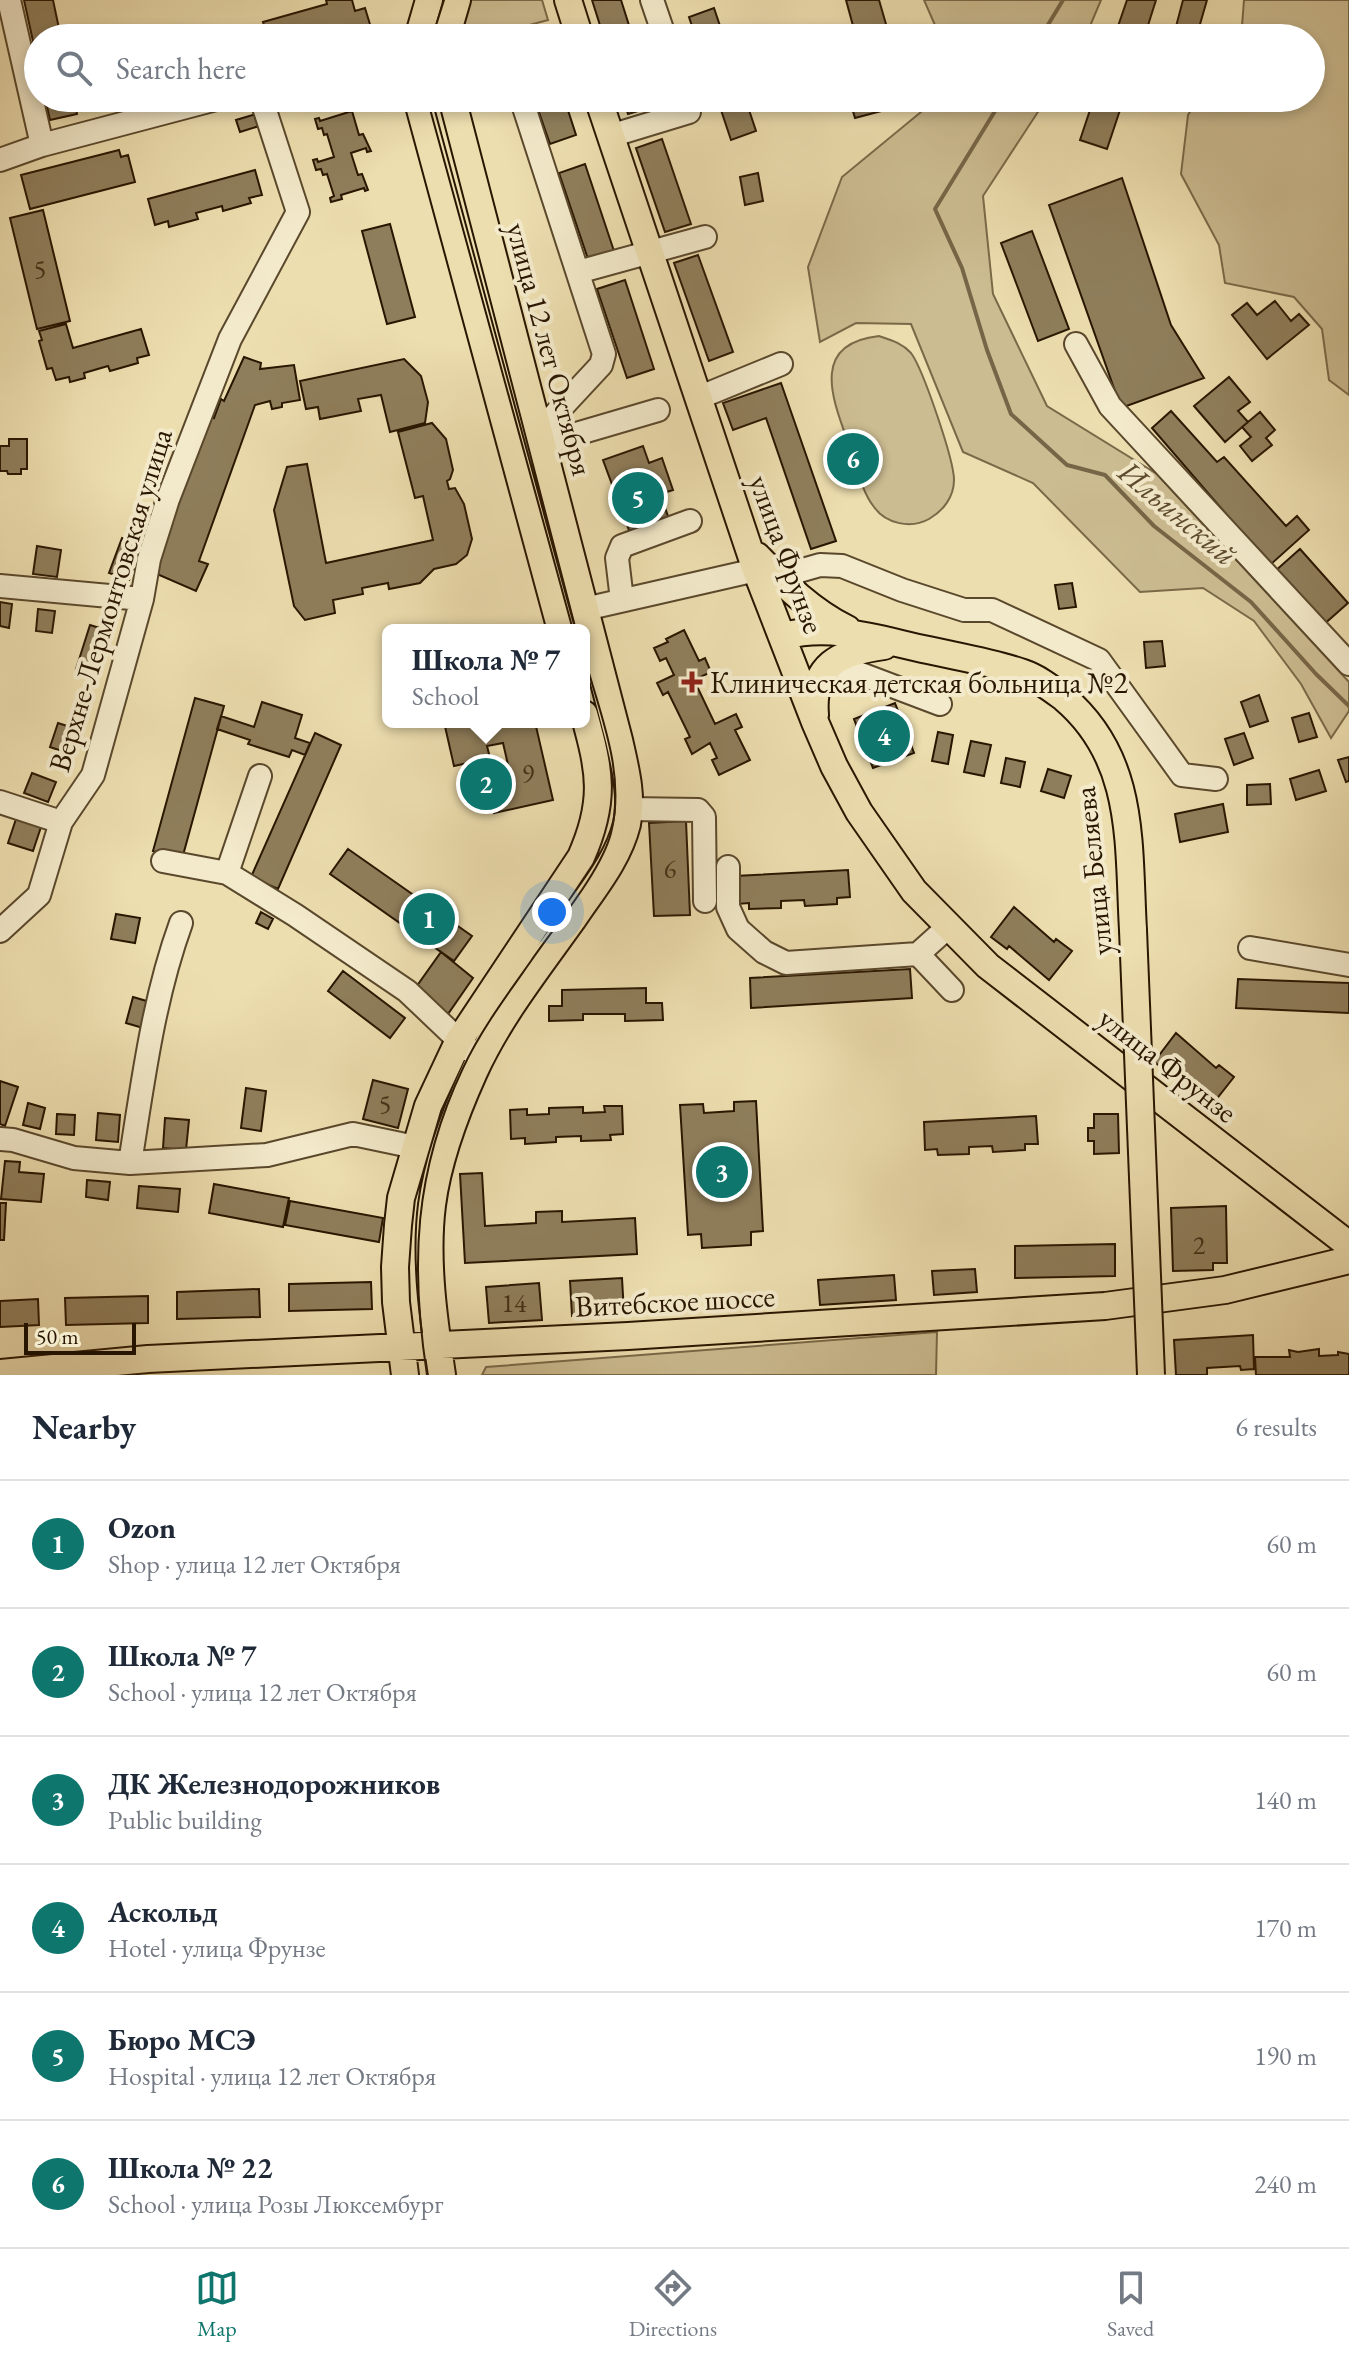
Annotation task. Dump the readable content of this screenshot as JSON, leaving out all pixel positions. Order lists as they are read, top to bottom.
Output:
{
  "streets": {
    "main road": [
      "улица 12 лет Октября",
      "улица Фрунзе",
      "улица Беляева",
      "Витебское шоссе"
    ],
    "street": ["Верхне-Лермонтовская улица"]
  },
  "crossings": [
    ["улица 12 лет Октября", "Витебское шоссе"]
  ],
  "water": ["Ильинский"],
  "places": {
    "health": ["Клиническая детская больница №2"]
  },
  "house_numbers": [
    "5",
    "9",
    "6",
    "5",
    "2",
    "14"
  ],
  "scale_bar": "50 m",
  "page": {
    "search": "Search here",
    "pins": [
      "6",
      "5",
      "4",
      "2",
      "1",
      "3"
    ],
    "popup": ["Школа № 7", "School"],
    "scale": "50 m",
    "heading": ["Nearby", "6 results"],
    "list": [
      {
        "mark": "1",
        "name": "Ozon",
        "note": "Shop · улица 12 лет Октября",
        "value": "60 m"
      },
      {
        "mark": "2",
        "name": "Школа № 7",
        "note": "School · улица 12 лет Октября",
        "value": "60 m"
      },
      {
        "mark": "3",
        "name": "ДК Железнодорожников",
        "note": "Public building",
        "value": "140 m"
      },
      {
        "mark": "4",
        "name": "Аскольд",
        "note": "Hotel · улица Фрунзе",
        "value": "170 m"
      },
      {
        "mark": "5",
        "name": "Бюро МСЭ",
        "note": "Hospital · улица 12 лет Октября",
        "value": "190 m"
      },
      {
        "mark": "6",
        "name": "Школа № 22",
        "note": "School · улица Розы Люксембург",
        "value": "240 m"
      }
    ],
    "nav": ["Map", "Directions", "Saved"]
  }
}
